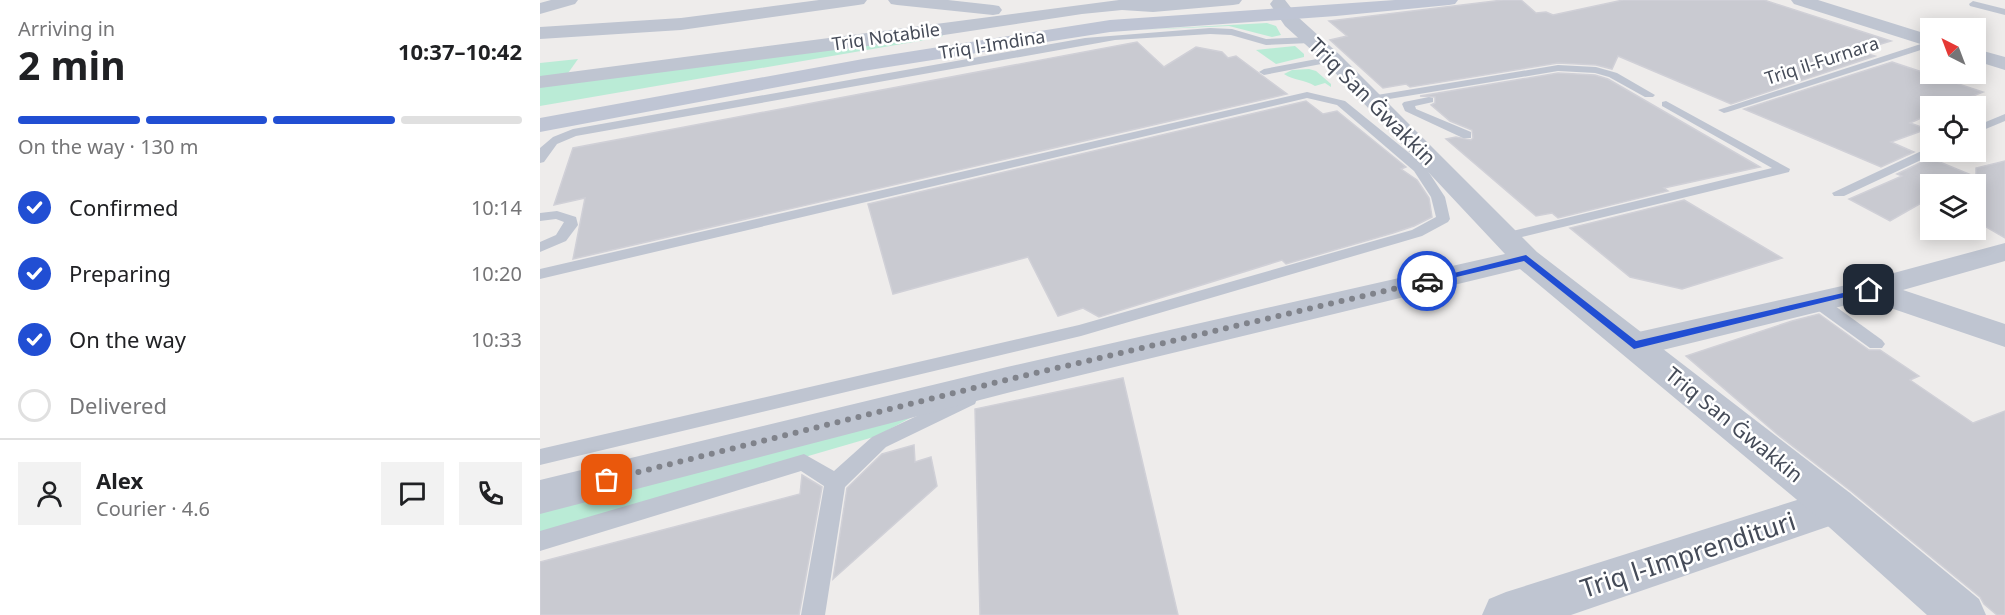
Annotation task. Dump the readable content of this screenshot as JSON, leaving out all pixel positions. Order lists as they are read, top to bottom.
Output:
{
  "streets": {
    "main road": ["Triq l-Imdina"],
    "street": ["Triq Notabile", "Triq San Ġwakkin", "Triq l-Imprendituri"],
    "lane": ["Triq il-Furnara"]
  },
  "crossings": [
    ["Triq l-Imdina", "Triq San Ġwakkin"],
    ["Triq San Ġwakkin", "Triq l-Imprendituri"]
  ],
  "north": "top left",
  "page": {
    "heading": ["2 min", "Arriving in", "10:37–10:42"],
    "panel": ["Alex", "Courier · 4.6"],
    "bar": "On the way · 130 m",
    "list": [
      ["Confirmed", "10:14"],
      ["Preparing", "10:20"],
      ["On the way", "10:33"],
      "Delivered"
    ]
  }
}
